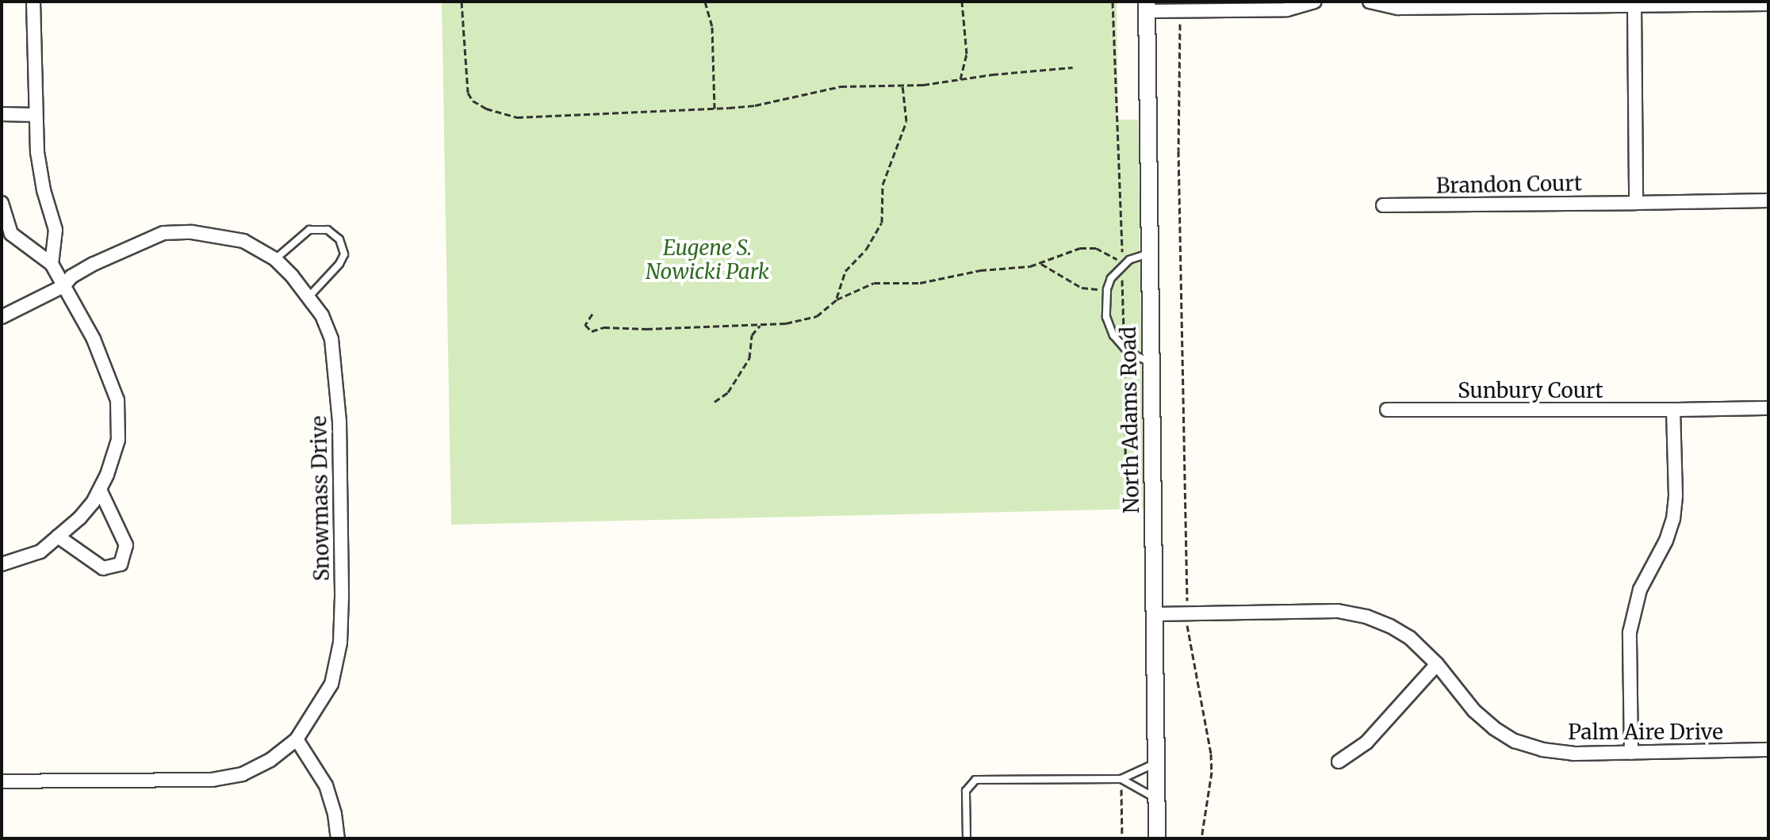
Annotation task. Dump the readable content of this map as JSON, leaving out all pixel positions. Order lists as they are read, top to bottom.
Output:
{
  "streets": {
    "street": [
      "Brandon Court",
      "Sunbury Court",
      "North Adams Road",
      "Snowmass Drive",
      "Palm Aire Drive"
    ]
  },
  "crossings": [
    ["North Adams Road", "Palm Aire Drive"]
  ],
  "parks": ["Eugene S. Nowicki Park"]
}
